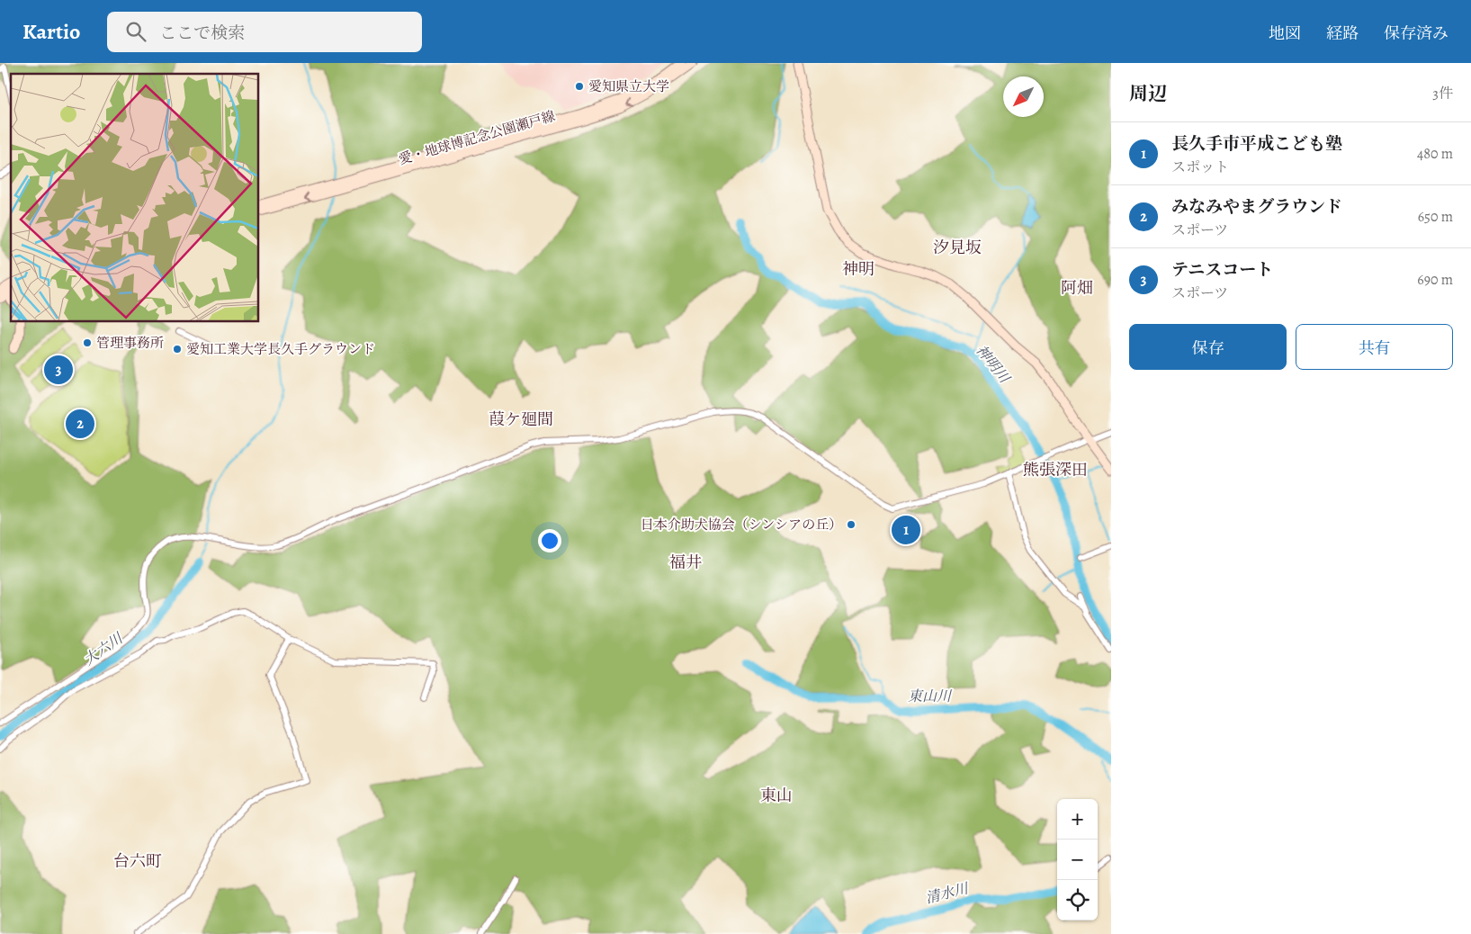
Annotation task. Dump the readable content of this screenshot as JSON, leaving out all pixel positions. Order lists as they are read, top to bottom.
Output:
{
  "streets": {
    "main road": ["愛・地球博記念公園瀬戸線"]
  },
  "districts": [
    "汐見坂",
    "神明",
    "阿畑",
    "葭ケ廻間",
    "熊張深田",
    "福井",
    "東山",
    "台六町"
  ],
  "water": [
    "神明川",
    "大六川",
    "東山川",
    "清水川"
  ],
  "places": [
    "愛知県立大学",
    "管理事務所",
    "愛知工業大学長久手グラウンド",
    "日本介助犬協会（シンシアの丘）"
  ],
  "north": "bottom left",
  "page": {
    "header": "Kartio",
    "search": "ここで検索",
    "nav": ["地図", "経路", "保存済み"],
    "heading": ["周辺", "3件"],
    "list": [
      {
        "mark": "1",
        "name": "長久手市平成こども塾",
        "note": "スポット",
        "value": "480 m"
      },
      {
        "mark": "2",
        "name": "みなみやまグラウンド",
        "note": "スポーツ",
        "value": "650 m"
      },
      {
        "mark": "3",
        "name": "テニスコート",
        "note": "スポーツ",
        "value": "690 m"
      }
    ],
    "buttons": ["保存", "共有"],
    "pins": ["3", "2", "1"],
    "map_buttons": ["+", "−"]
  }
}
